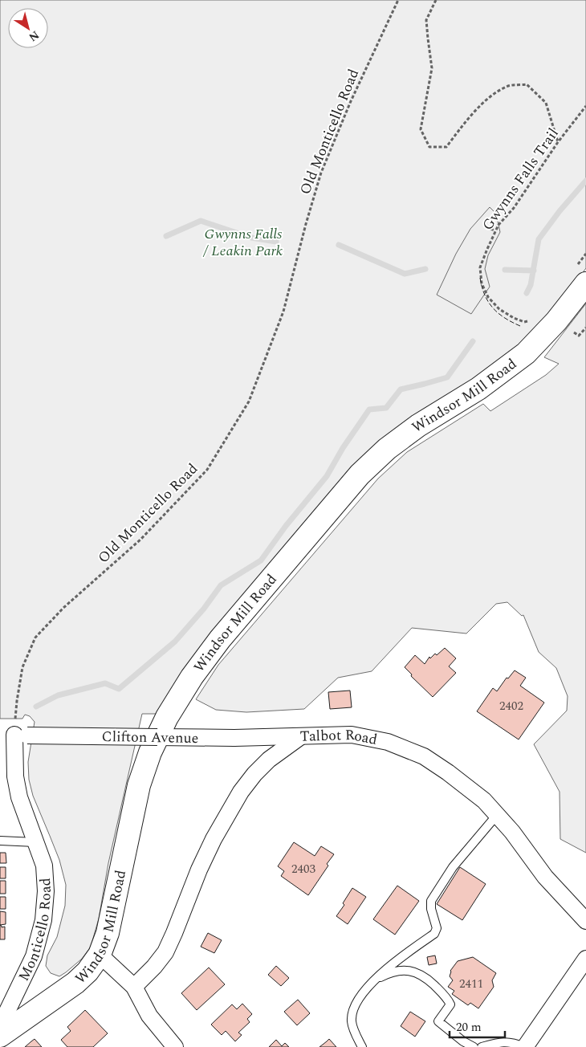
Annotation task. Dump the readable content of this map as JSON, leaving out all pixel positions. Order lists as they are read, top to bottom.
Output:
{
  "streets": {
    "main road": ["Windsor Mill Road"],
    "street": ["Clifton Avenue", "Talbot Road", "Monticello Road"],
    "path": ["Old Monticello Road", "Gwynns Falls Trail"]
  },
  "crossings": [
    ["Old Monticello Road", "Clifton Avenue"],
    ["Old Monticello Road", "Monticello Road"],
    ["Clifton Avenue", "Talbot Road"],
    ["Clifton Avenue", "Monticello Road"]
  ],
  "parks": ["Gwynns Falls / Leakin Park"],
  "house_numbers": ["2402", "2403", "2411"],
  "scale_bar": "20 m",
  "north": "bottom right"
}
